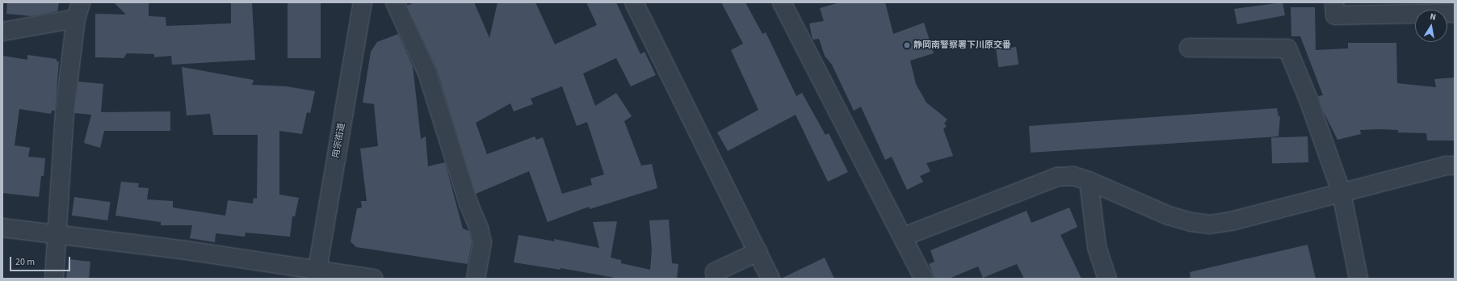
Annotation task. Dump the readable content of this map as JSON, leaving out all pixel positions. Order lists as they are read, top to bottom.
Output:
{
  "streets": {
    "street": ["用宗街道"]
  },
  "places": ["静岡南警察署下川原交番"],
  "scale_bar": "20 m",
  "north": "top"
}
